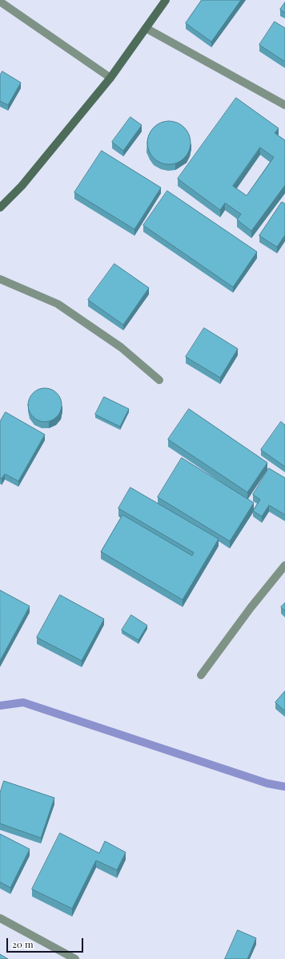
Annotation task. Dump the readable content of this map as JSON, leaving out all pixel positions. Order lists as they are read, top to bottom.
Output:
{
  "scale_bar": "20 m"
}
